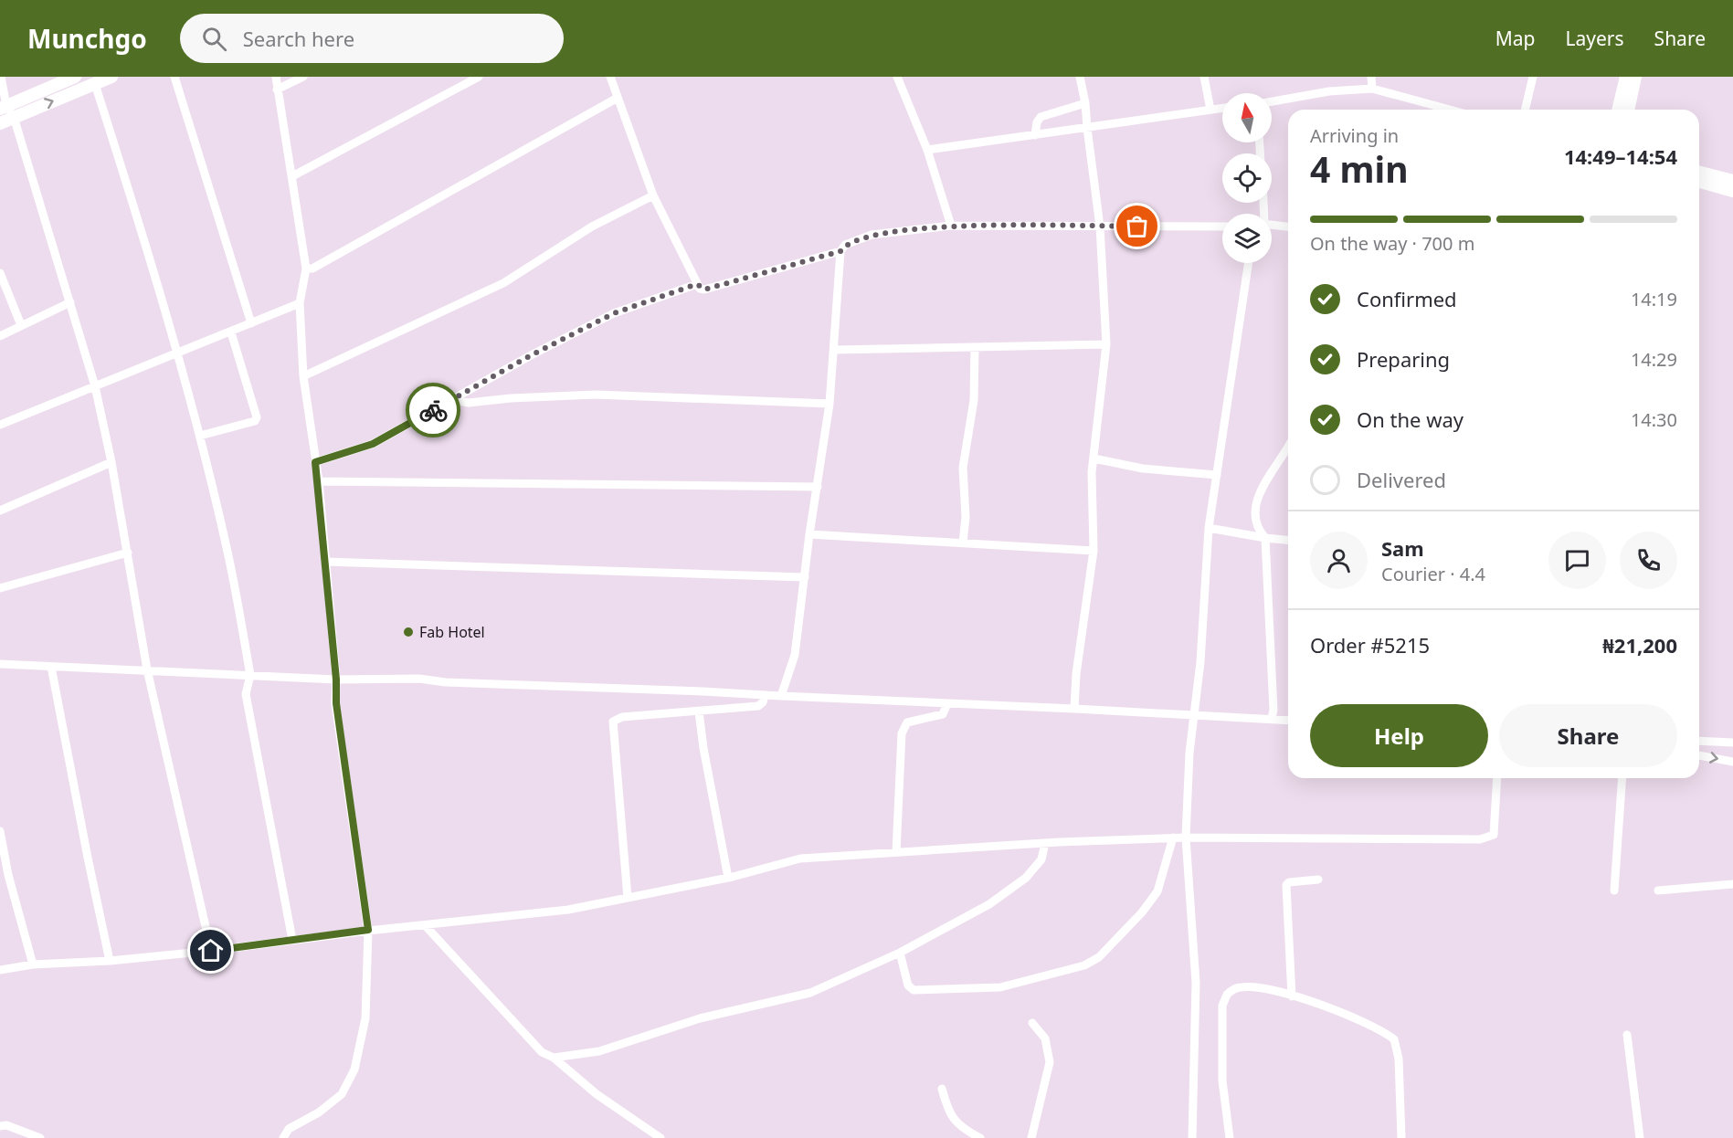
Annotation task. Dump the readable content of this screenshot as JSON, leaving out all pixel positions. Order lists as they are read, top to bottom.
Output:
{
  "places": ["Fab Hotel"],
  "north": "top",
  "page": {
    "header": "Munchgo",
    "search": "Search here",
    "nav": ["Map", "Layers", "Share"],
    "heading": ["4 min", "Arriving in", "14:49–14:54"],
    "panel": [
      "Sam",
      "Courier · 4.4",
      "Order #5215",
      "₦21,200"
    ],
    "bar": "On the way · 700 m",
    "list": [
      ["Confirmed", "14:19"],
      ["Preparing", "14:29"],
      ["On the way", "14:30"],
      "Delivered"
    ],
    "buttons": ["Help", "Share"]
  }
}
